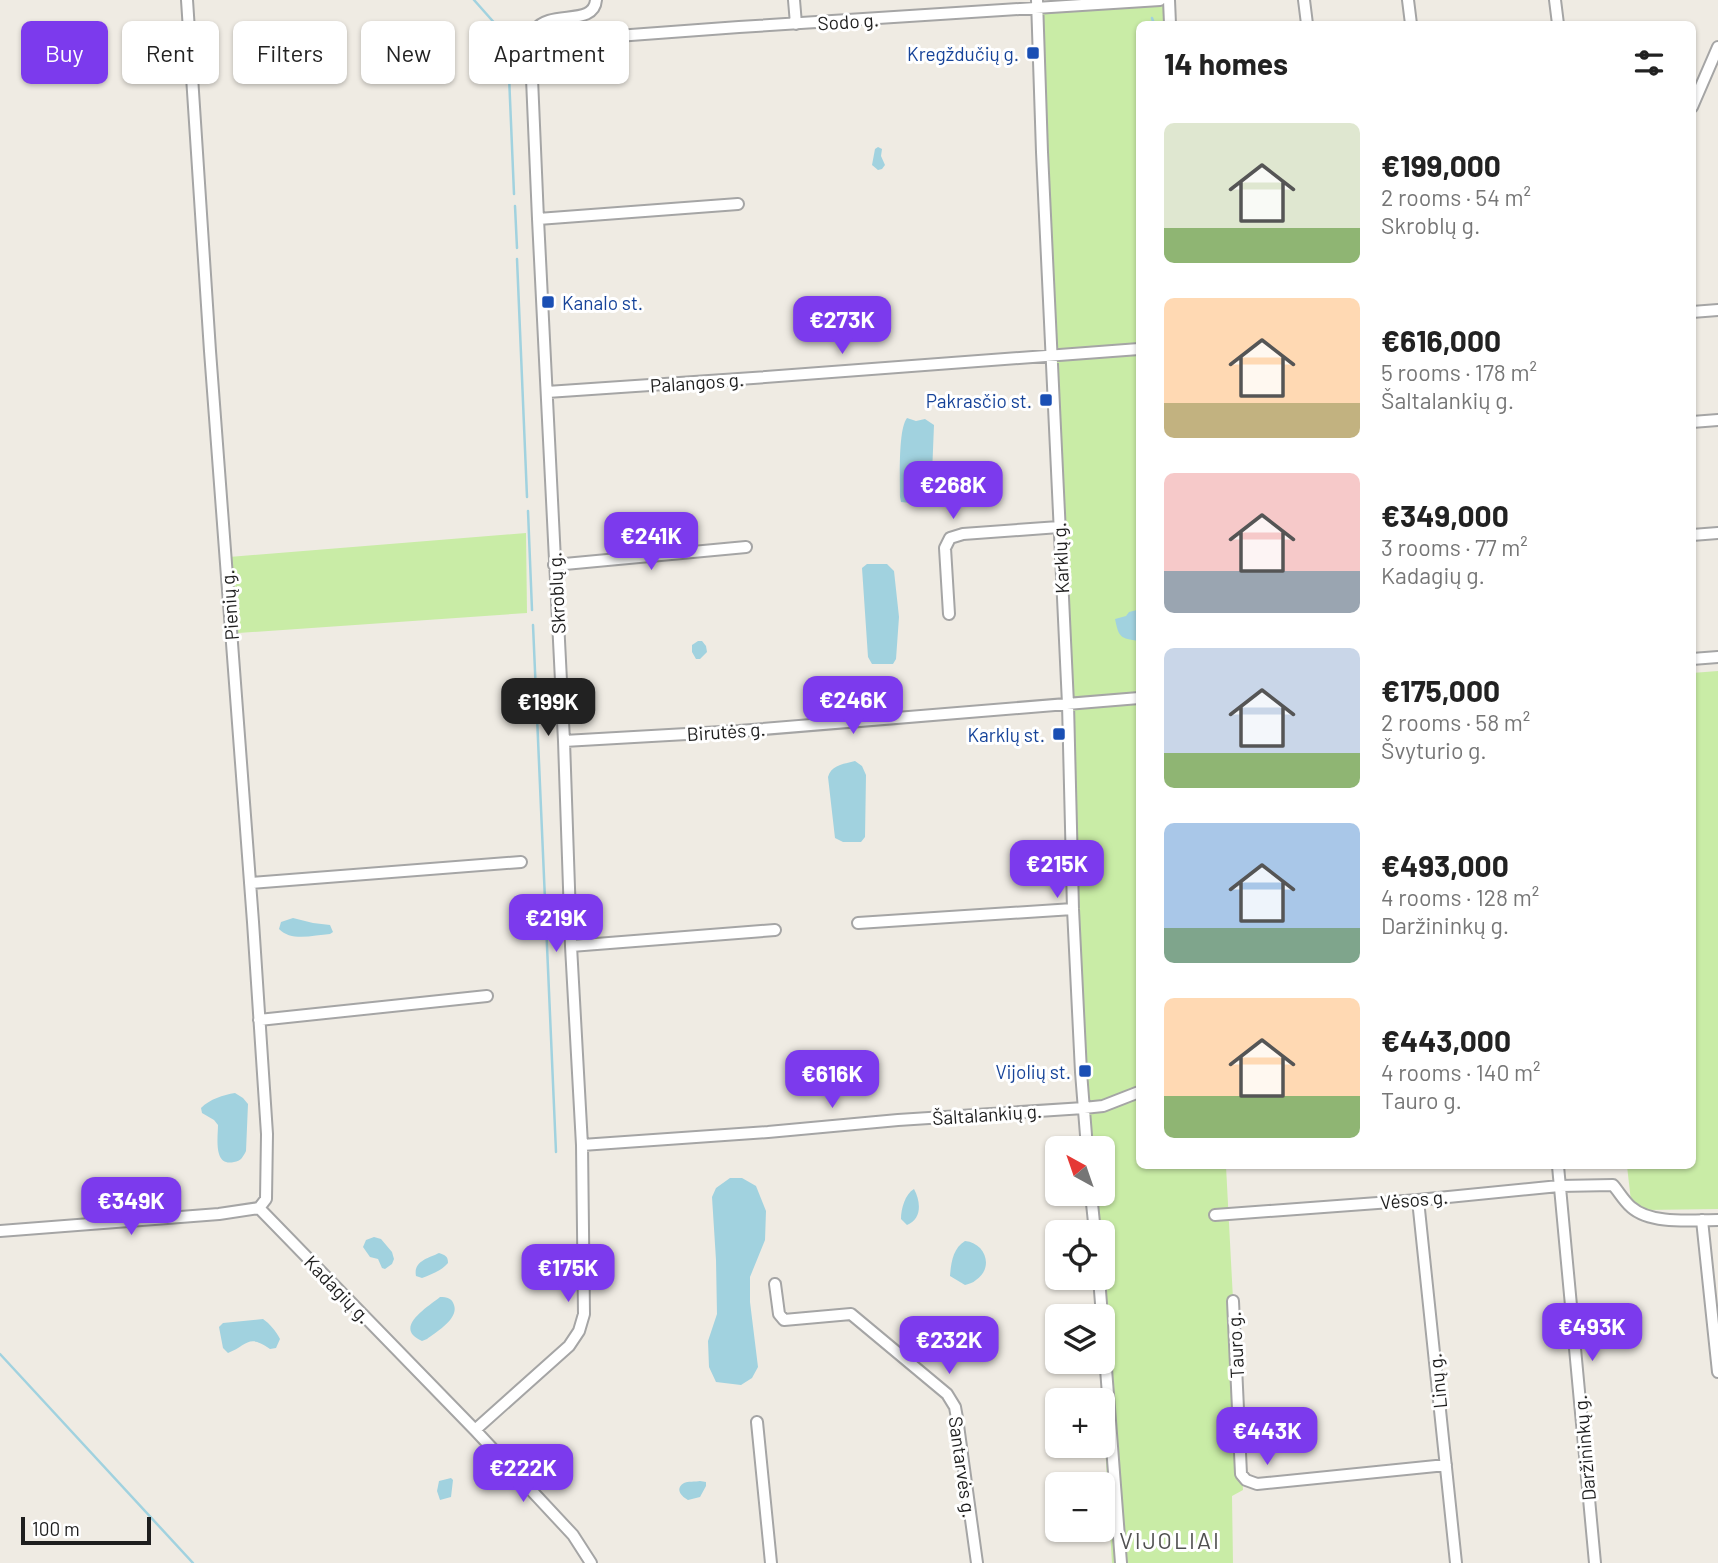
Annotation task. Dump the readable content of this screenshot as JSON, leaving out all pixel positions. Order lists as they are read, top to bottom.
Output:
{
  "streets": {
    "street": [
      "Sodo g.",
      "Palangos g.",
      "Karklų g.",
      "Skroblų g.",
      "Pienių g.",
      "Birutės g.",
      "Šaltalankių g.",
      "Vėsos g.",
      "Kadagių g.",
      "Tauro g.",
      "Linų g.",
      "Daržininkų g.",
      "Santarvės g."
    ]
  },
  "crossings": [
    ["Sodo g.", "Karklų g."],
    ["Palangos g.", "Karklų g."],
    ["Palangos g.", "Skroblų g."],
    ["Karklų g.", "Birutės g."],
    ["Karklų g.", "Šaltalankių g."],
    ["Skroblų g.", "Birutės g."],
    ["Skroblų g.", "Šaltalankių g."],
    ["Skroblų g.", "Kadagių g."],
    ["Pienių g.", "Kadagių g."],
    ["Vėsos g.", "Linų g."],
    ["Vėsos g.", "Daržininkų g."],
    ["Tauro g.", "Linų g."]
  ],
  "districts": ["VIJOLIAI"],
  "places": {
    "transit": [
      "Kregždučių g.",
      "Kanalo st.",
      "Pakrasčio st.",
      "Karklų st.",
      "Vijolių st."
    ]
  },
  "scale_bar": "100 m",
  "north": "top left",
  "page": {
    "chip": [
      "Buy",
      "Rent",
      "Filters",
      "New",
      "Apartment"
    ],
    "heading": "14 homes",
    "list": [
      {
        "name": "€199,000",
        "note": "2 rooms · 54 m² · Skroblų g."
      },
      {
        "name": "€616,000",
        "note": "5 rooms · 178 m² · Šaltalankių g."
      },
      {
        "name": "€349,000",
        "note": "3 rooms · 77 m² · Kadagių g."
      },
      {
        "name": "€175,000",
        "note": "2 rooms · 58 m² · Švyturio g."
      },
      {
        "name": "€493,000",
        "note": "4 rooms · 128 m² · Daržininkų g."
      },
      {
        "name": "€443,000",
        "note": "4 rooms · 140 m² · Tauro g."
      }
    ],
    "price": [
      "€273K",
      "€268K",
      "€241K",
      "€246K",
      "€199K",
      "€215K",
      "€219K",
      "€616K",
      "€349K",
      "€175K",
      "€493K",
      "€232K",
      "€443K",
      "€222K"
    ],
    "map_buttons": ["+", "−"],
    "scale": "100 m"
  }
}
